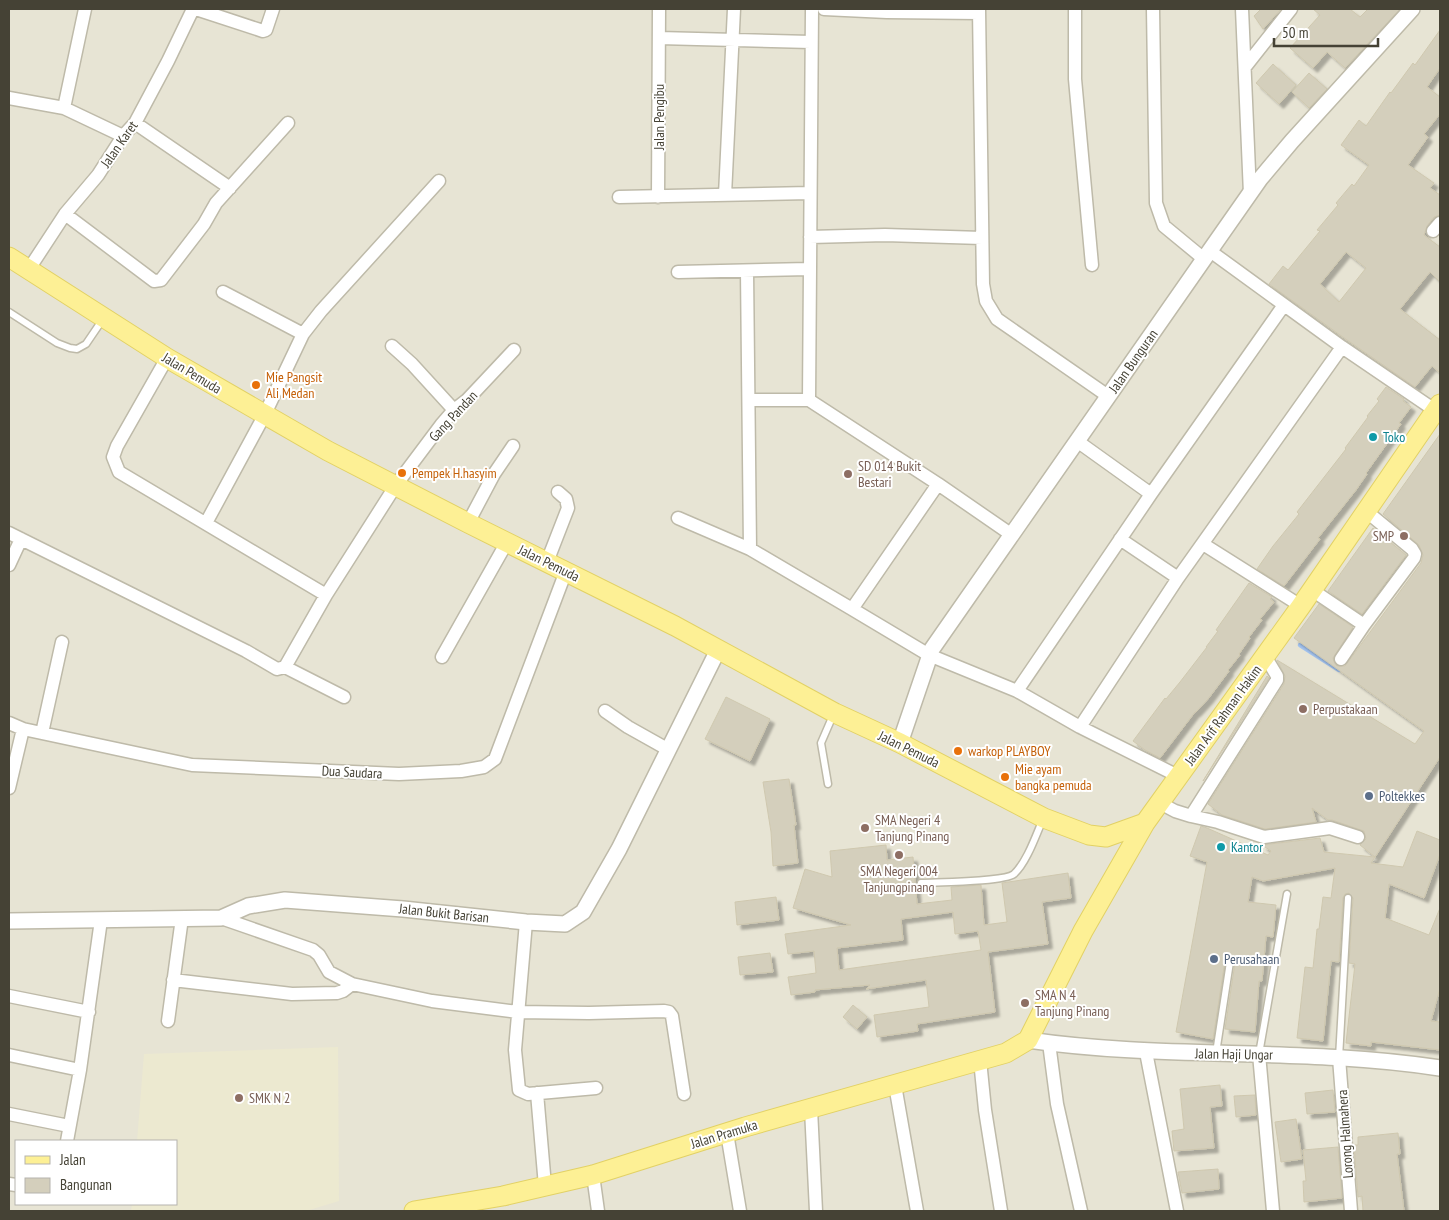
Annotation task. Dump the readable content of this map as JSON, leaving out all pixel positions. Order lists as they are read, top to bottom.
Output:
{
  "streets": {
    "main road": ["Jalan Pemuda", "Jalan Arif Rahman Hakim", "Jalan Pramuka"],
    "street": [
      "Jalan Pengibu",
      "Jalan Karet",
      "Jalan Bunguran",
      "Gang Pandan",
      "Dua Saudara",
      "Jalan Bukit Barisan",
      "Jalan Haji Ungar",
      "Lorong Halmahera"
    ]
  },
  "crossings": [
    ["Jalan Karet", "Jalan Pemuda"],
    ["Jalan Bunguran", "Jalan Pemuda"],
    ["Jalan Pemuda", "Gang Pandan"],
    ["Jalan Pemuda", "Dua Saudara"],
    ["Jalan Pemuda", "Jalan Bukit Barisan"],
    ["Jalan Arif Rahman Hakim", "Jalan Haji Ungar"],
    ["Jalan Arif Rahman Hakim", "Jalan Pramuka"],
    ["Jalan Haji Ungar", "Jalan Pramuka"],
    ["Jalan Haji Ungar", "Lorong Halmahera"]
  ],
  "places": [
    "Mie Pangsit Ali Medan",
    "Toko",
    "Pempek H.hasyim",
    "SD 014 Bukit Bestari",
    "SMP",
    "Perpustakaan",
    "warkop PLAYBOY",
    "Mie ayam bangka pemuda",
    "Poltekkes",
    "SMA Negeri 4 Tanjung Pinang",
    "Kantor",
    "SMA Negeri 004 Tanjungpinang",
    "Perusahaan",
    "SMA N 4 Tanjung Pinang",
    "SMK N 2"
  ],
  "legend": ["Jalan", "Bangunan"],
  "scale_bar": "50 m"
}
